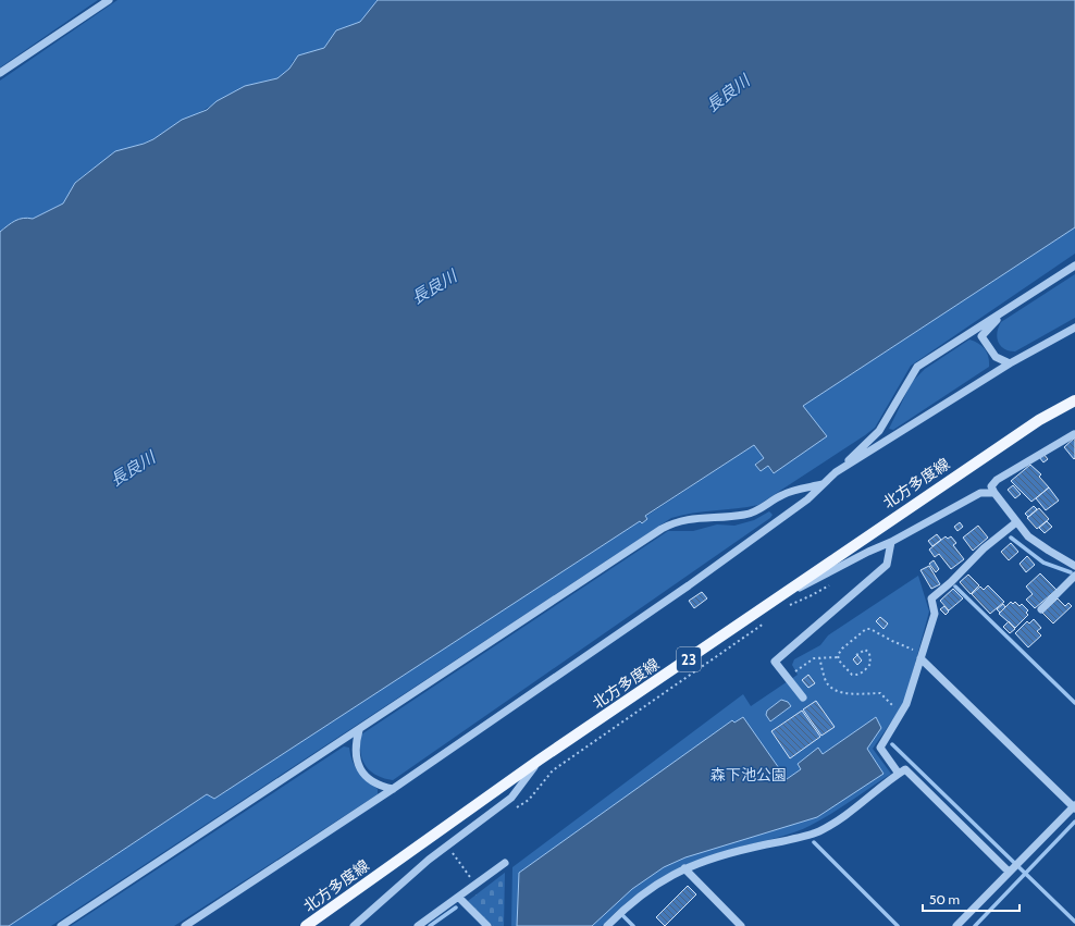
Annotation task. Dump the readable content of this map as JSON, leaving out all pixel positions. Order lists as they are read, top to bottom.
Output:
{
  "streets": {
    "main road": ["北方多度線", "23"]
  },
  "water": ["長良川"],
  "parks": ["森下池公園"],
  "scale_bar": "50 m"
}
